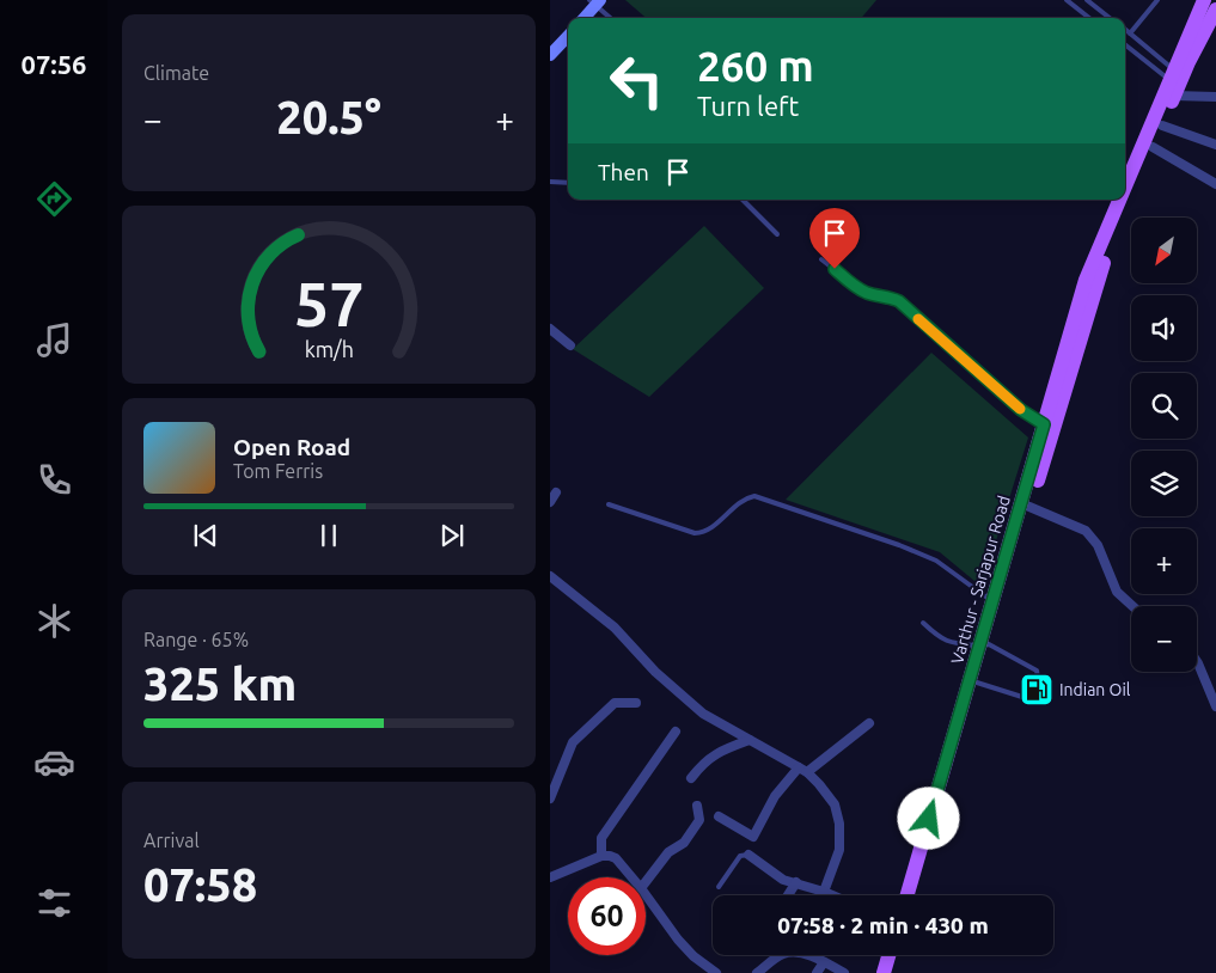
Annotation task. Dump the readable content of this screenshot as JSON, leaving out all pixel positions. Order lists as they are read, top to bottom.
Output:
{
  "streets": {
    "main road": ["Varthur - Sarjapur Road"]
  },
  "places": {
    "fuel station": ["Indian Oil"]
  },
  "north": "bottom left",
  "page": {
    "tabs": "07:56",
    "tile": [
      "Climate",
      ["Range · 65%", "325 km"],
      ["Arrival", "07:58"]
    ],
    "turn": ["260 m", "Turn left"],
    "heat": ["−", "20.5°", "+"],
    "then": "Then",
    "map_buttons": ["+", "−"],
    "song": ["Open Road", "Tom Ferris"],
    "limit": "60",
    "trip": "07:58 · 2 min · 430 m",
    "gauge": ["57", "km/h"]
  }
}
